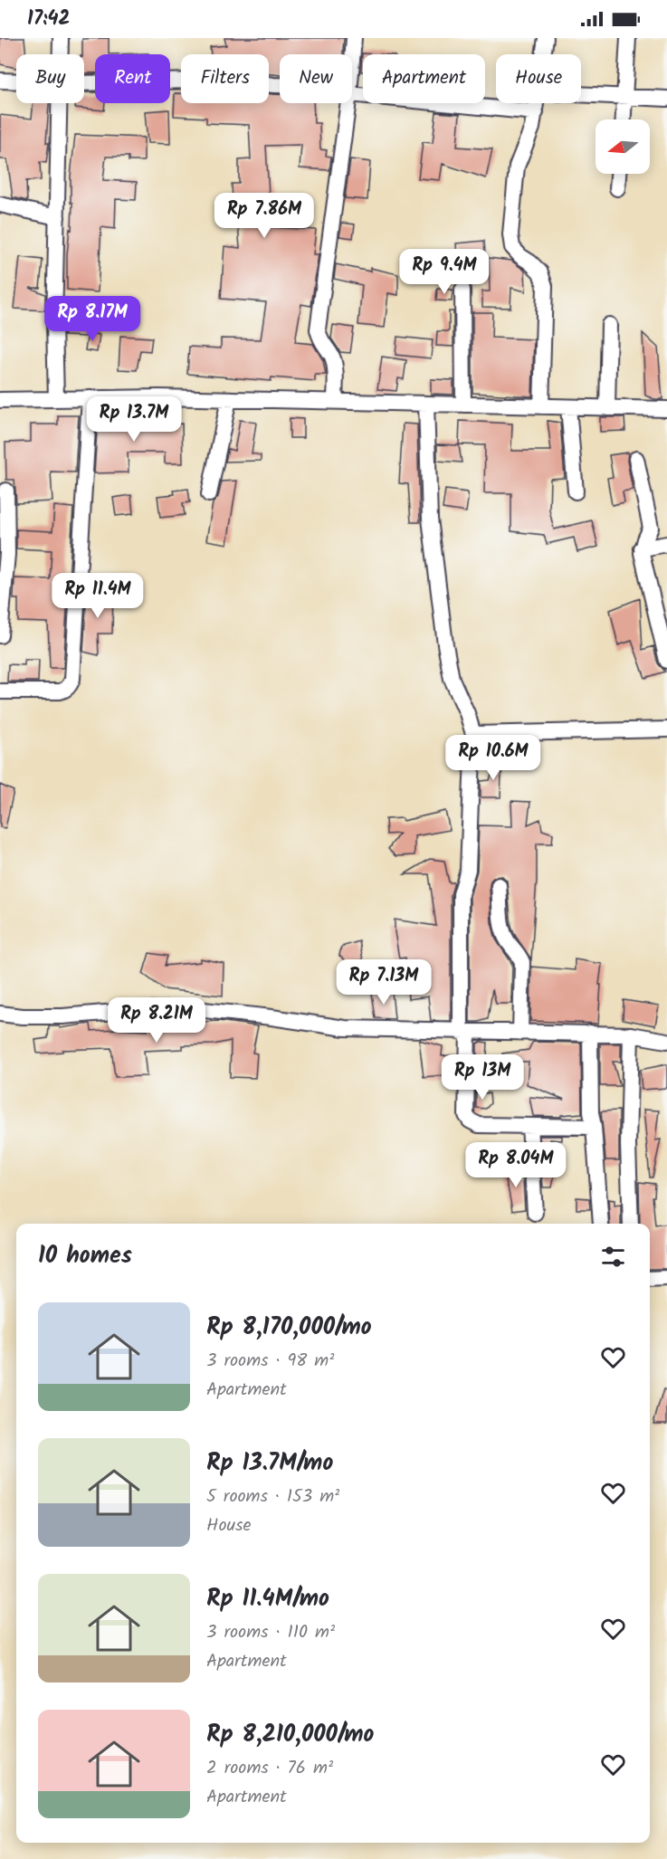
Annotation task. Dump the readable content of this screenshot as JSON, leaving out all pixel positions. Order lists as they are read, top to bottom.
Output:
{
  "north": "left",
  "page": {
    "status": "17:42",
    "chip": [
      "Buy",
      "Rent",
      "Filters",
      "New",
      "Apartment",
      "House"
    ],
    "price": [
      "Rp 7.86M",
      "Rp 9.4M",
      "Rp 8.17M",
      "Rp 13.7M",
      "Rp 11.4M",
      "Rp 10.6M",
      "Rp 7.13M",
      "Rp 8.21M",
      "Rp 13M",
      "Rp 8.04M"
    ],
    "heading": "10 homes",
    "list": [
      {
        "name": "Rp 8,170,000/mo",
        "note": "3 rooms · 98 m² · Apartment"
      },
      {
        "name": "Rp 13.7M/mo",
        "note": "5 rooms · 153 m² · House"
      },
      {
        "name": "Rp 11.4M/mo",
        "note": "3 rooms · 110 m² · Apartment"
      },
      {
        "name": "Rp 8,210,000/mo",
        "note": "2 rooms · 76 m² · Apartment"
      }
    ]
  }
}
